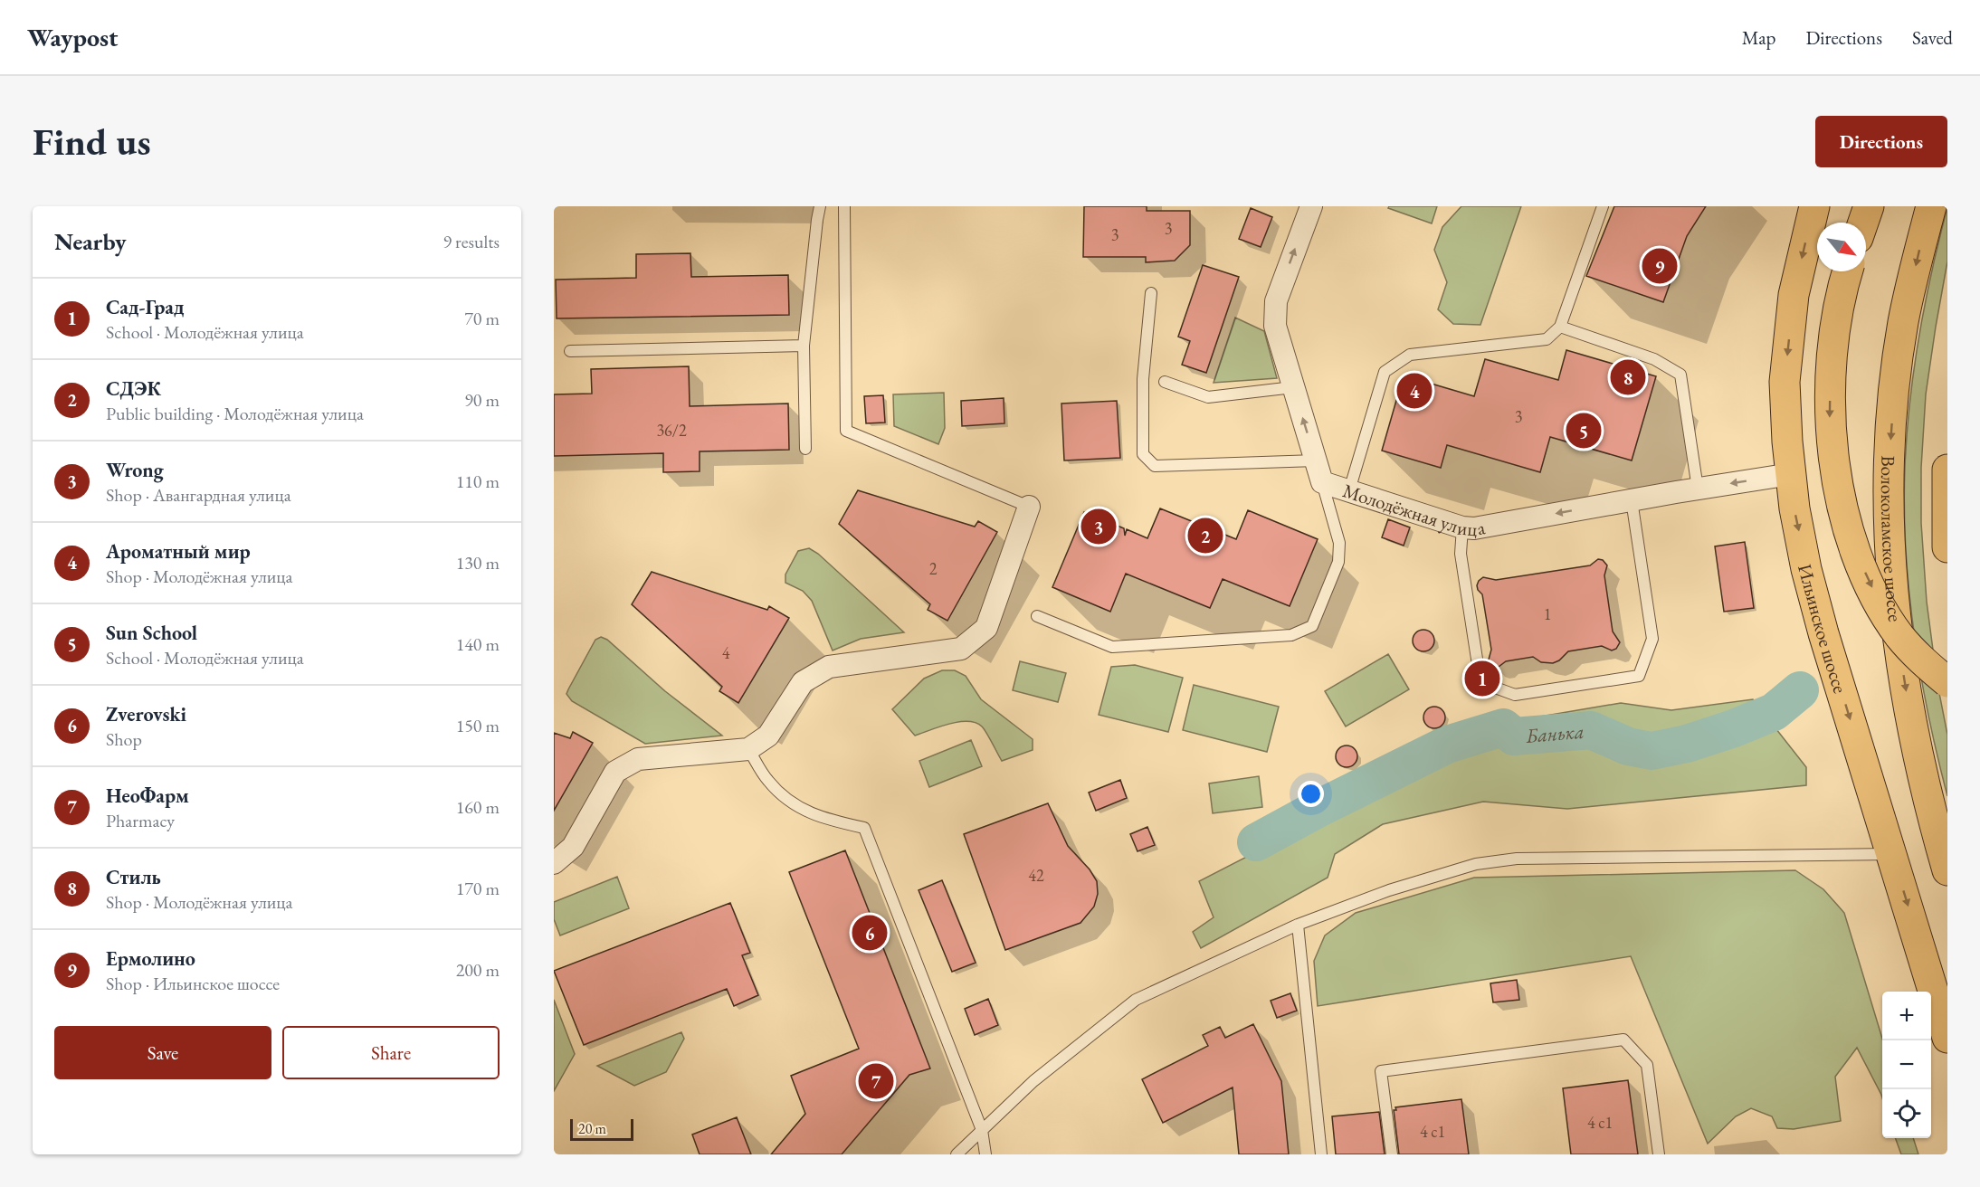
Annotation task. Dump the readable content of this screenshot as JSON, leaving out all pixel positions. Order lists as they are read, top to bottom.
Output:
{
  "streets": {
    "main road": ["Волоколамское шоссе", "Ильинское шоссе"],
    "street": ["Молодёжная улица"]
  },
  "crossings": [
    ["Молодёжная улица", "Ильинское шоссе"]
  ],
  "water": ["Банька"],
  "house_numbers": [
    "3",
    "3",
    "3",
    "36/2",
    "2",
    "1",
    "4",
    "42",
    "4 с1",
    "4 с1"
  ],
  "scale_bar": "20 m",
  "north": "bottom right",
  "page": {
    "header": "Waypost",
    "nav": ["Map", "Directions", "Saved"],
    "buttons": [
      "Directions",
      ["Save", "Share"]
    ],
    "title": "Find us",
    "heading": ["Nearby", "9 results"],
    "pins": [
      "9",
      "8",
      "4",
      "5",
      "3",
      "2",
      "1",
      "6",
      "7"
    ],
    "list": [
      {
        "mark": "1",
        "name": "Сад-Град",
        "note": "School · Молодёжная улица",
        "value": "70 m"
      },
      {
        "mark": "2",
        "name": "СДЭК",
        "note": "Public building · Молодёжная улица",
        "value": "90 m"
      },
      {
        "mark": "3",
        "name": "Wrong",
        "note": "Shop · Авангардная улица",
        "value": "110 m"
      },
      {
        "mark": "4",
        "name": "Ароматный мир",
        "note": "Shop · Молодёжная улица",
        "value": "130 m"
      },
      {
        "mark": "5",
        "name": "Sun School",
        "note": "School · Молодёжная улица",
        "value": "140 m"
      },
      {
        "mark": "6",
        "name": "Zverovski",
        "note": "Shop",
        "value": "150 m"
      },
      {
        "mark": "7",
        "name": "НеоФарм",
        "note": "Pharmacy",
        "value": "160 m"
      },
      {
        "mark": "8",
        "name": "Стиль",
        "note": "Shop · Молодёжная улица",
        "value": "170 m"
      },
      {
        "mark": "9",
        "name": "Ермолино",
        "note": "Shop · Ильинское шоссе",
        "value": "200 m"
      }
    ],
    "map_buttons": ["+", "−"],
    "scale": "20 m"
  }
}
